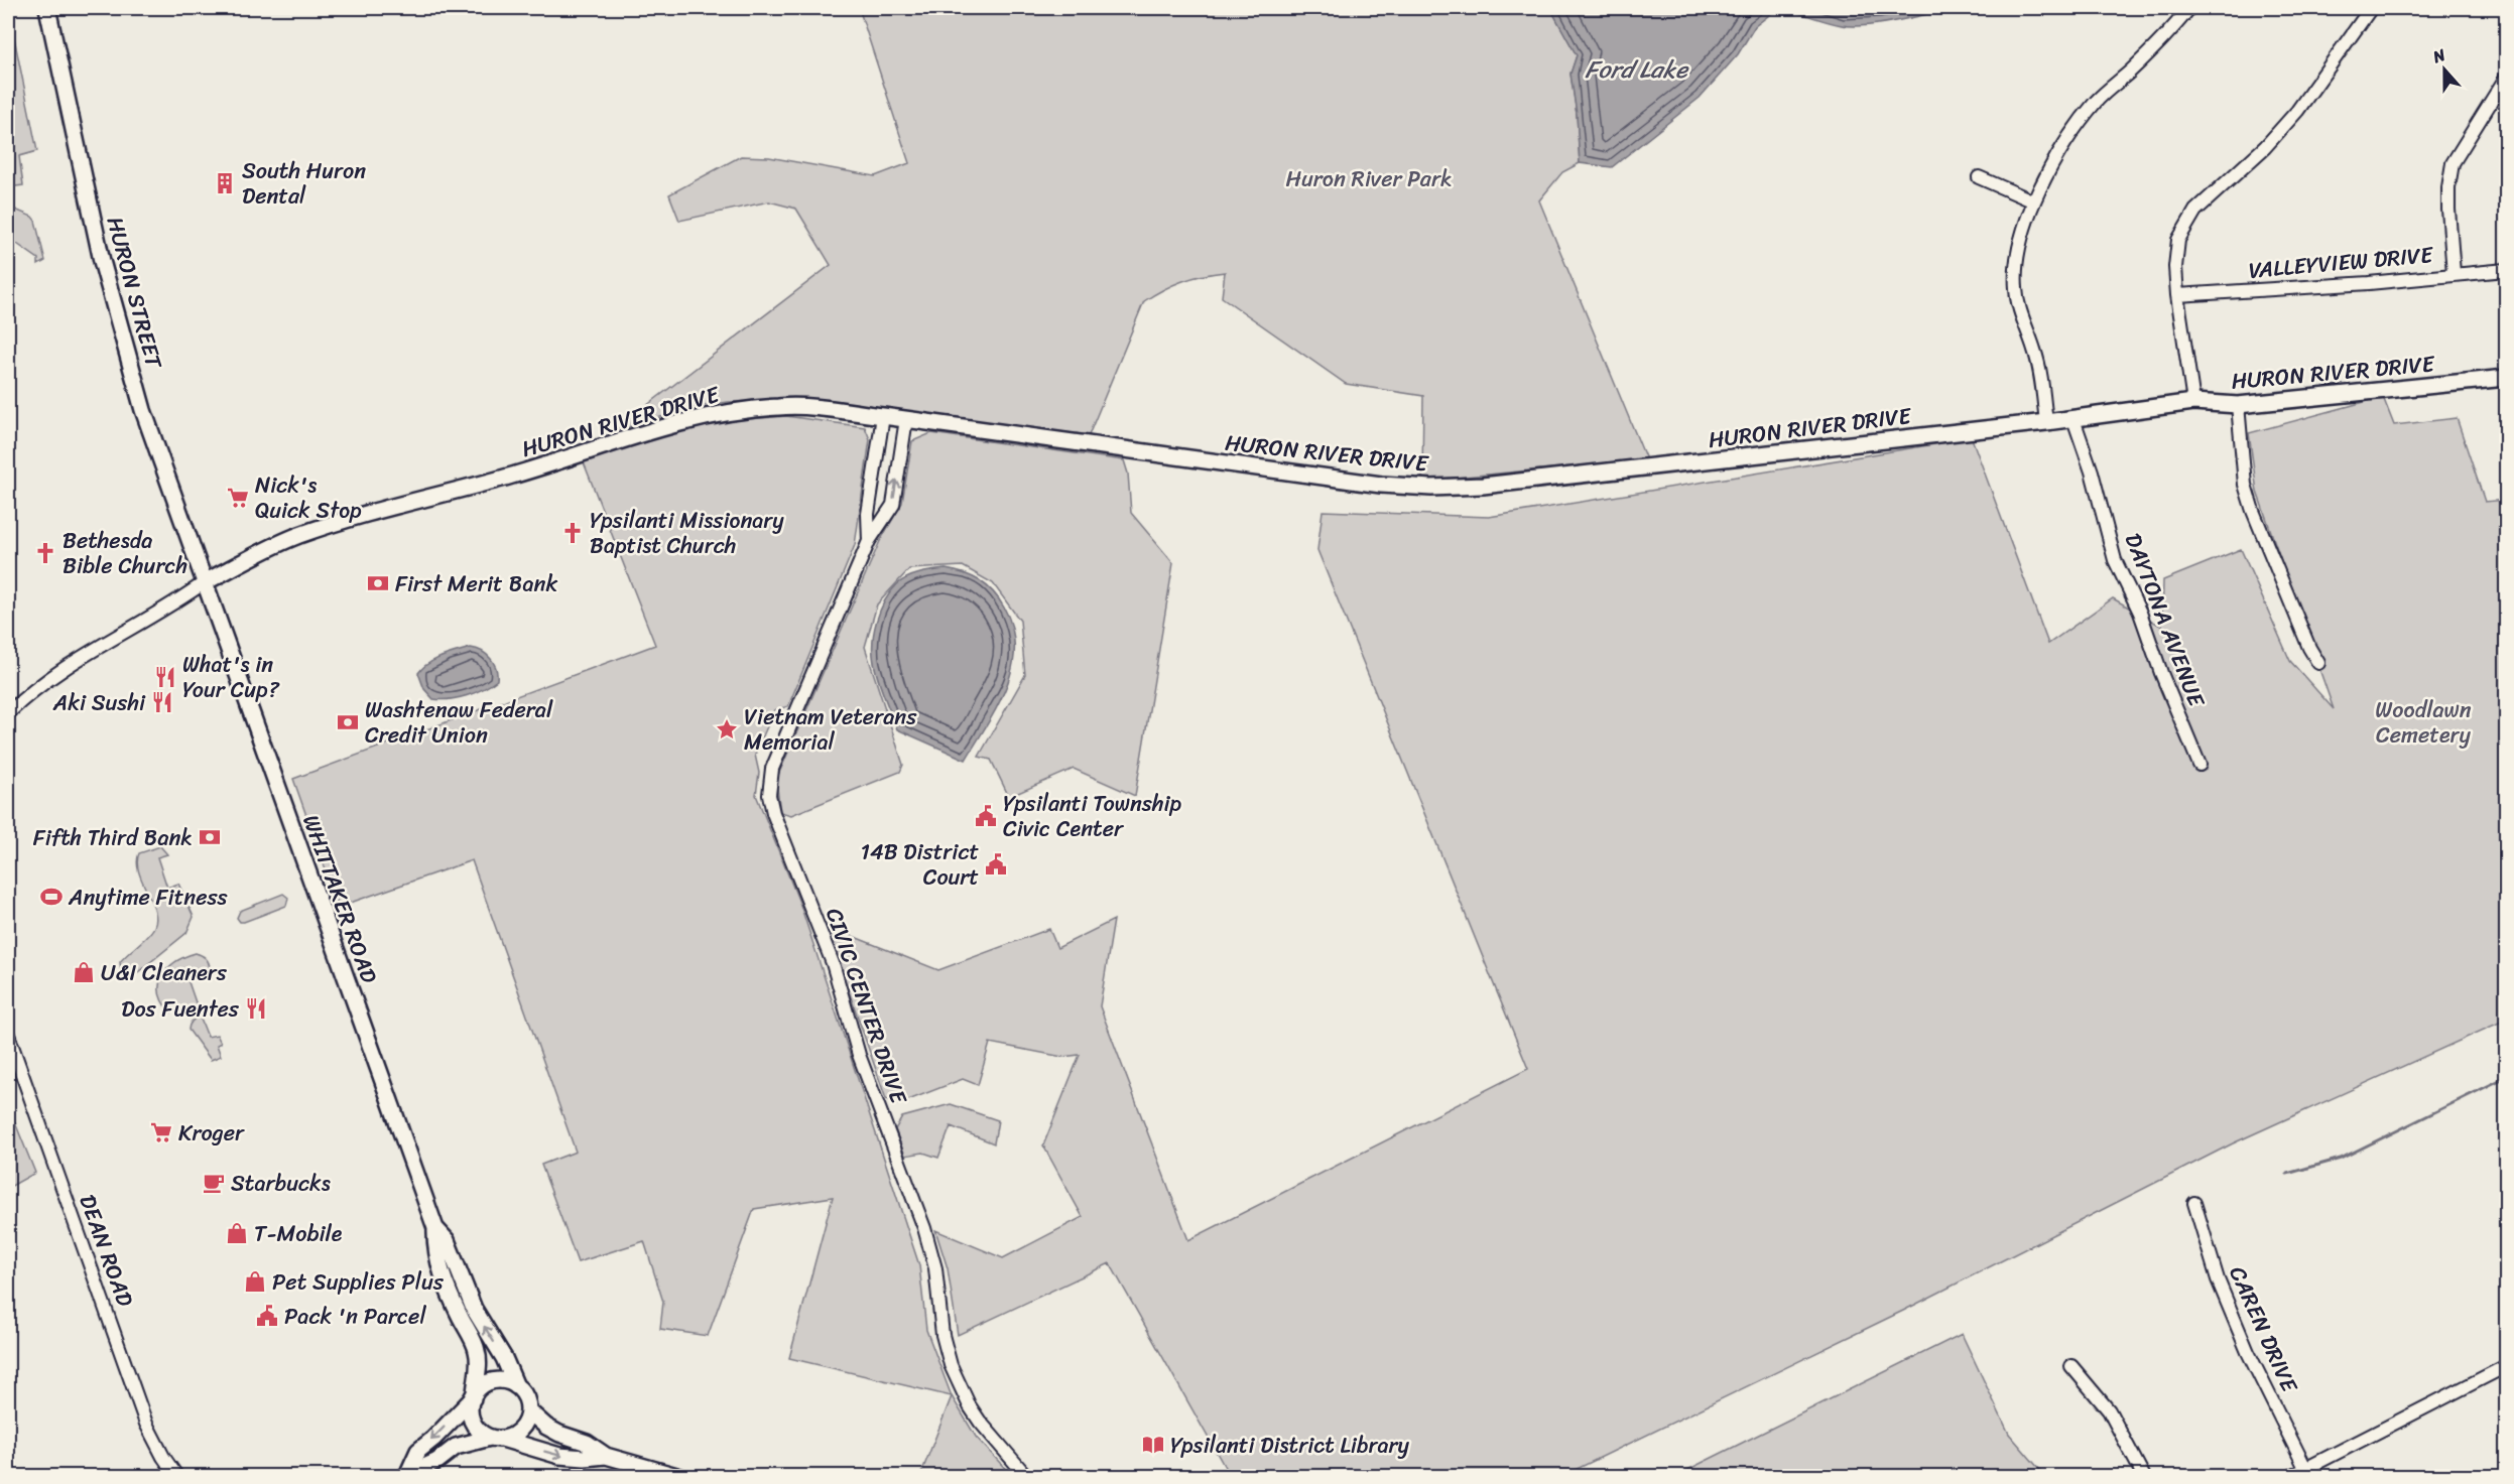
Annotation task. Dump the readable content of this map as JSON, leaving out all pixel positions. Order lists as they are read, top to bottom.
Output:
{
  "streets": {
    "main road": ["HURON STREET", "HURON RIVER DRIVE", "WHITTAKER ROAD"],
    "street": [
      "VALLEYVIEW DRIVE",
      "DAYTONA AVENUE",
      "CIVIC CENTER DRIVE",
      "DEAN ROAD",
      "CAREN DRIVE"
    ]
  },
  "crossings": [
    ["HURON STREET", "HURON RIVER DRIVE"],
    ["HURON STREET", "WHITTAKER ROAD"],
    ["HURON RIVER DRIVE", "DAYTONA AVENUE"],
    ["HURON RIVER DRIVE", "WHITTAKER ROAD"],
    ["HURON RIVER DRIVE", "CIVIC CENTER DRIVE"]
  ],
  "water": ["Ford Lake"],
  "parks": ["Huron River Park", "Woodlawn Cemetery"],
  "places": {
    "building": ["South Huron Dental"],
    "supermarket": ["Nick's Quick Stop", "Kroger"],
    "church": ["Ypsilanti Missionary Baptist Church", "Bethesda Bible Church"],
    "bank": ["First Merit Bank", "Washtenaw Federal Credit Union", "Fifth Third Bank"],
    "restaurant": ["What's in Your Cup?", "Aki Sushi", "Dos Fuentes"],
    "place": ["Vietnam Veterans Memorial"],
    "public building": ["Ypsilanti Township Civic Center", "14B District Court", "Pack 'n Parcel"],
    "sports": ["Anytime Fitness"],
    "shop": ["U&I Cleaners", "T-Mobile", "Pet Supplies Plus"],
    "cafe": ["Starbucks"],
    "library": ["Ypsilanti District Library"]
  },
  "north": "top"
}
